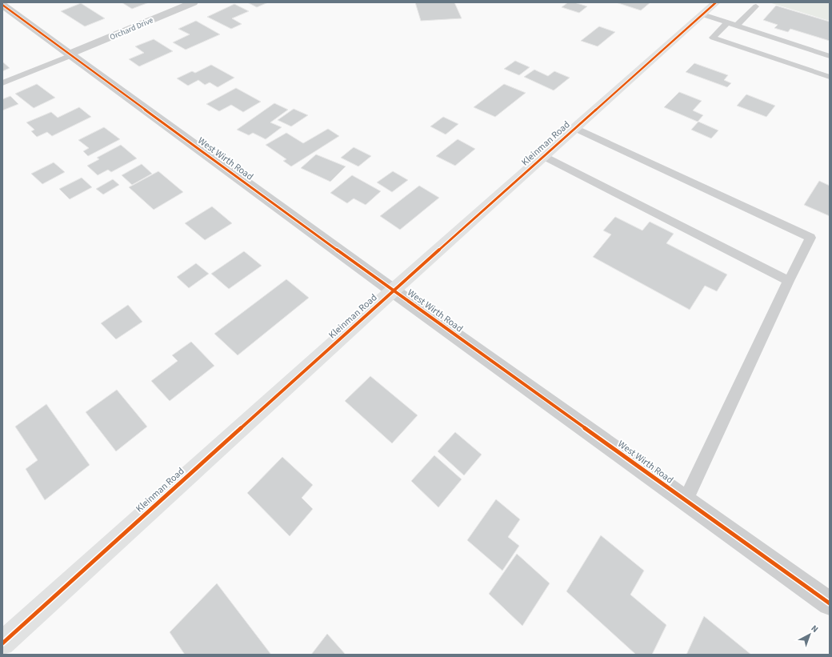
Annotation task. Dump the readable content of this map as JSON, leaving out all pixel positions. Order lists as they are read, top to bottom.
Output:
{
  "streets": {
    "street": ["Orchard Drive", "Kleinman Road", "West Wirth Road"]
  },
  "crossings": [
    ["Orchard Drive", "West Wirth Road"],
    ["Kleinman Road", "West Wirth Road"]
  ],
  "north": "top right"
}
